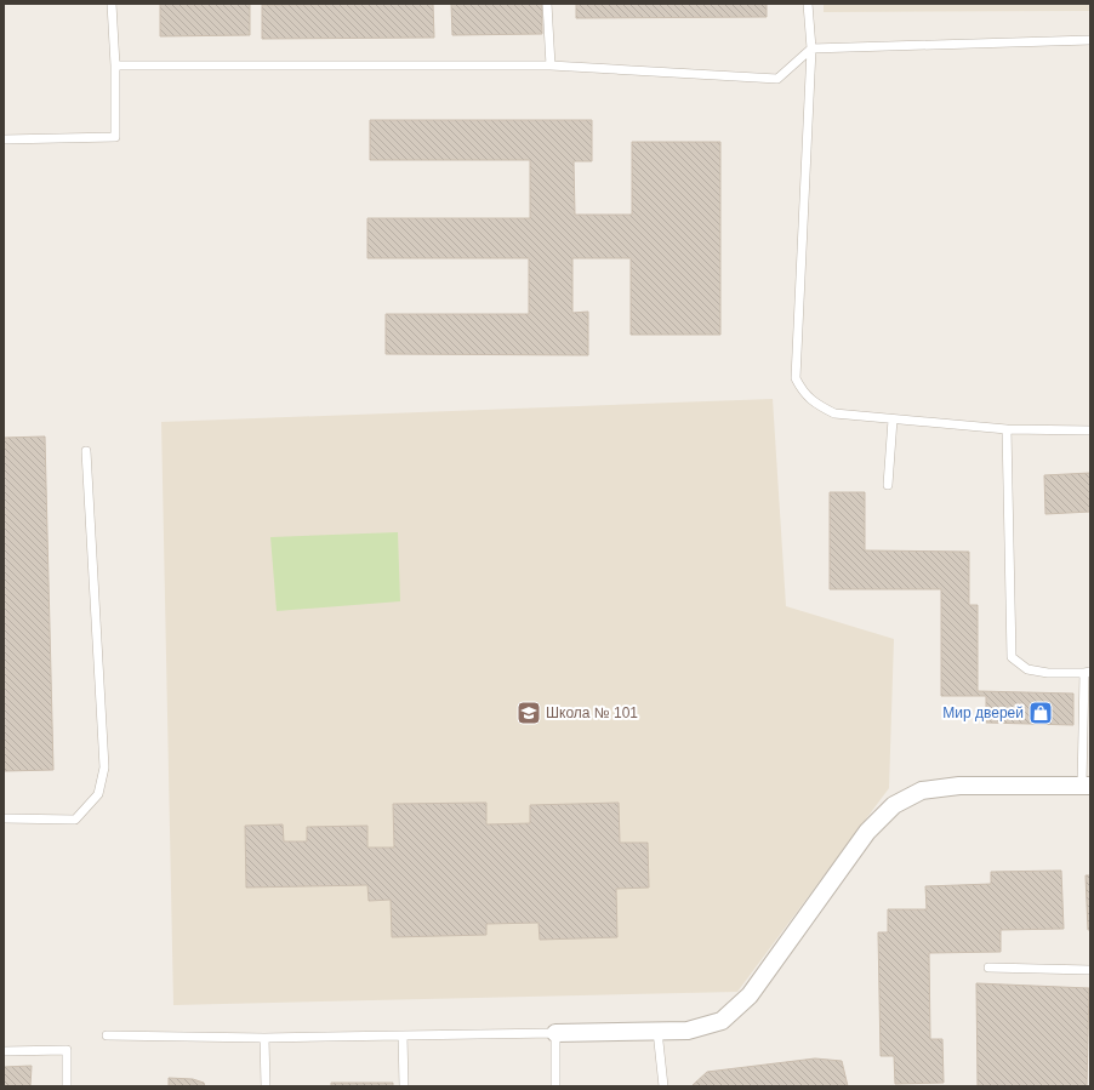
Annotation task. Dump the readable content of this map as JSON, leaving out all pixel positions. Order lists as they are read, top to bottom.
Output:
{
  "places": {
    "school or university": ["Школа № 101"],
    "shop": ["Мир дверей"]
  }
}
